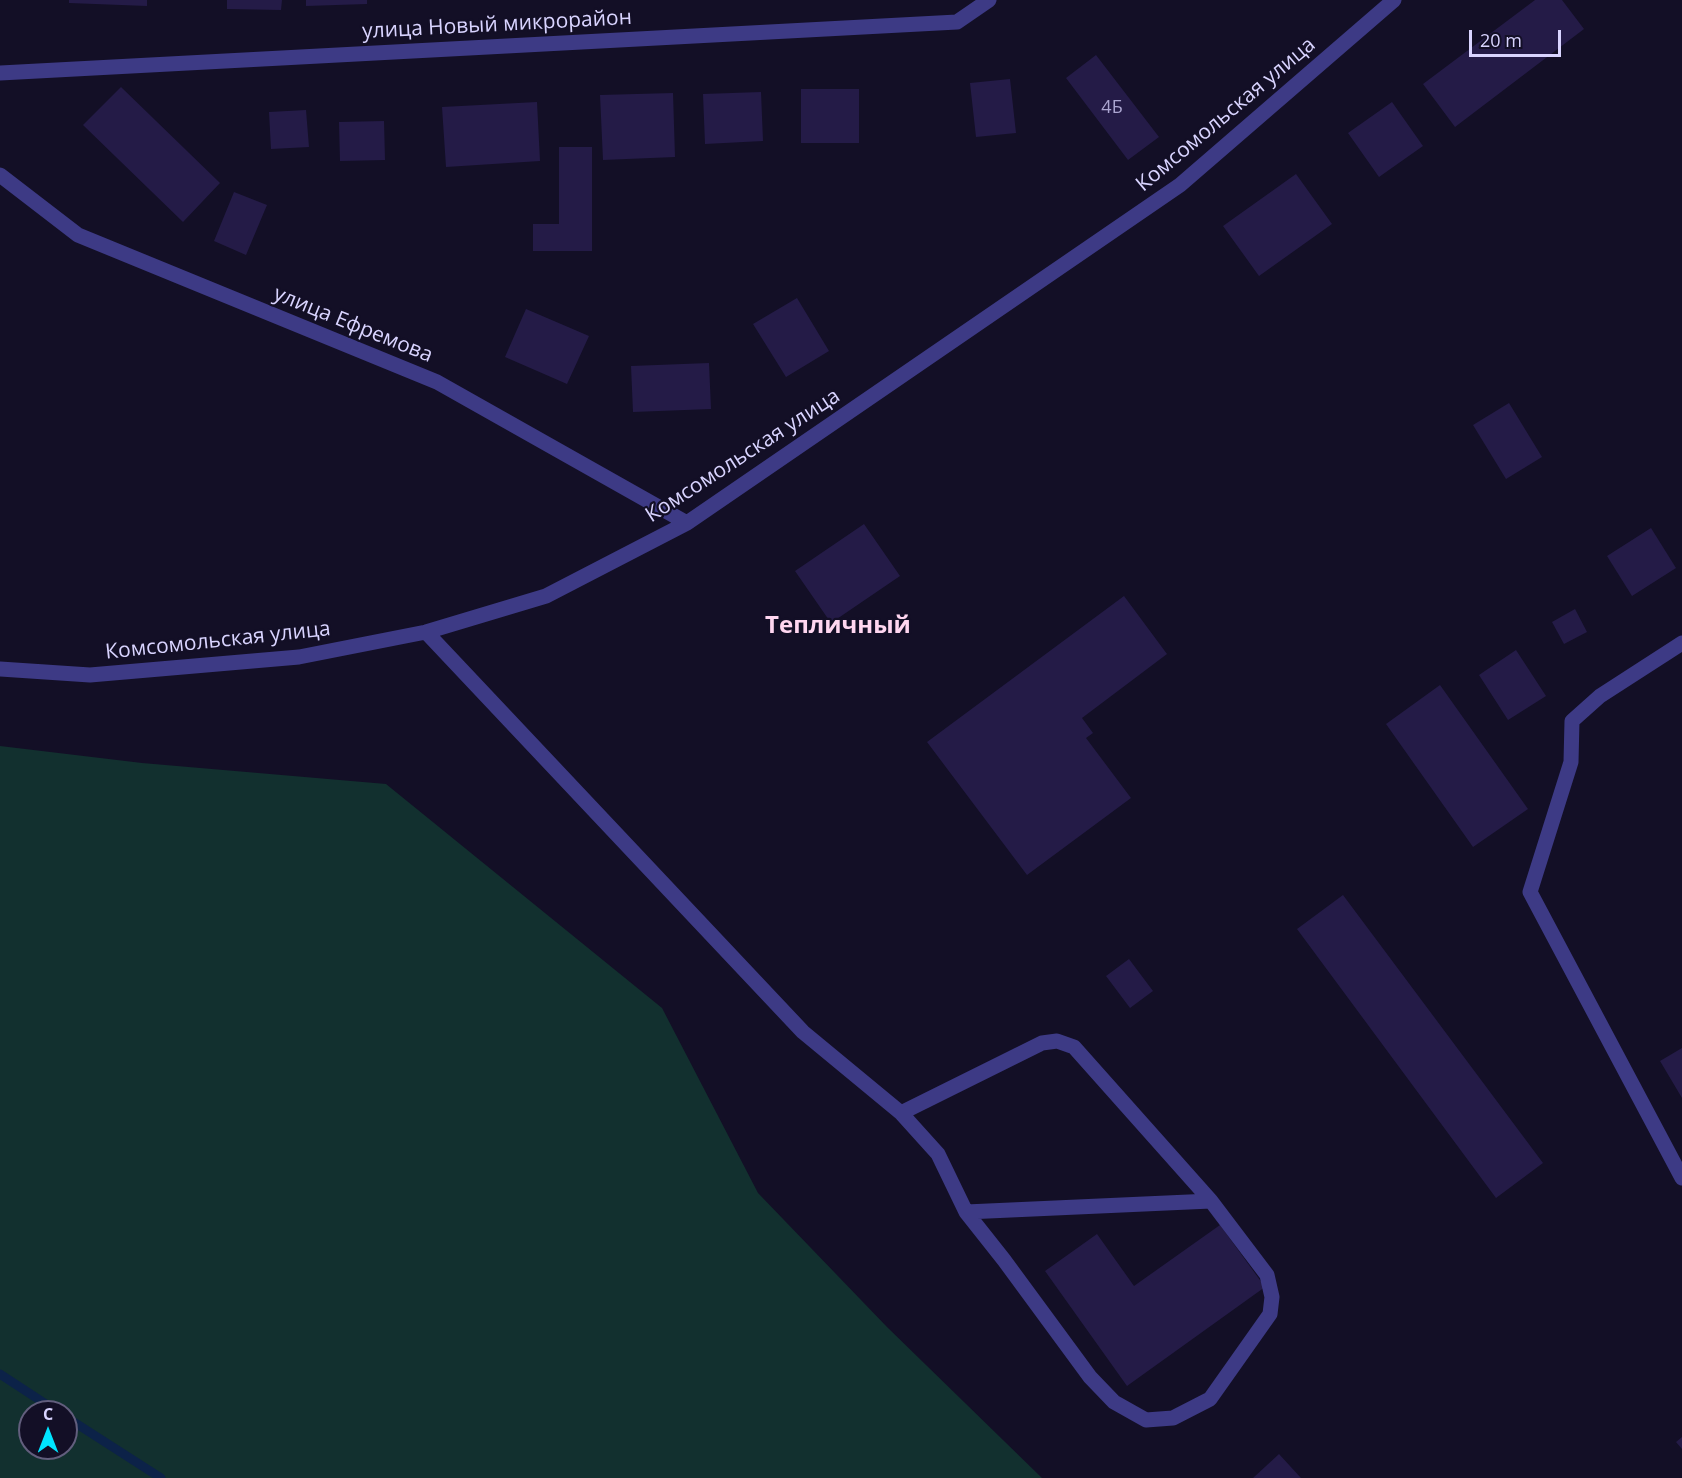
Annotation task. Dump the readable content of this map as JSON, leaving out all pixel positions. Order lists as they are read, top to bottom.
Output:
{
  "streets": {
    "street": ["улица Новый микрорайон", "Комсомольская улица", "улица Ефремова"]
  },
  "crossings": [
    ["Комсомольская улица", "улица Ефремова"]
  ],
  "districts": ["Тепличный"],
  "house_numbers": ["4Б"],
  "scale_bar": "20 m",
  "north": "top"
}
